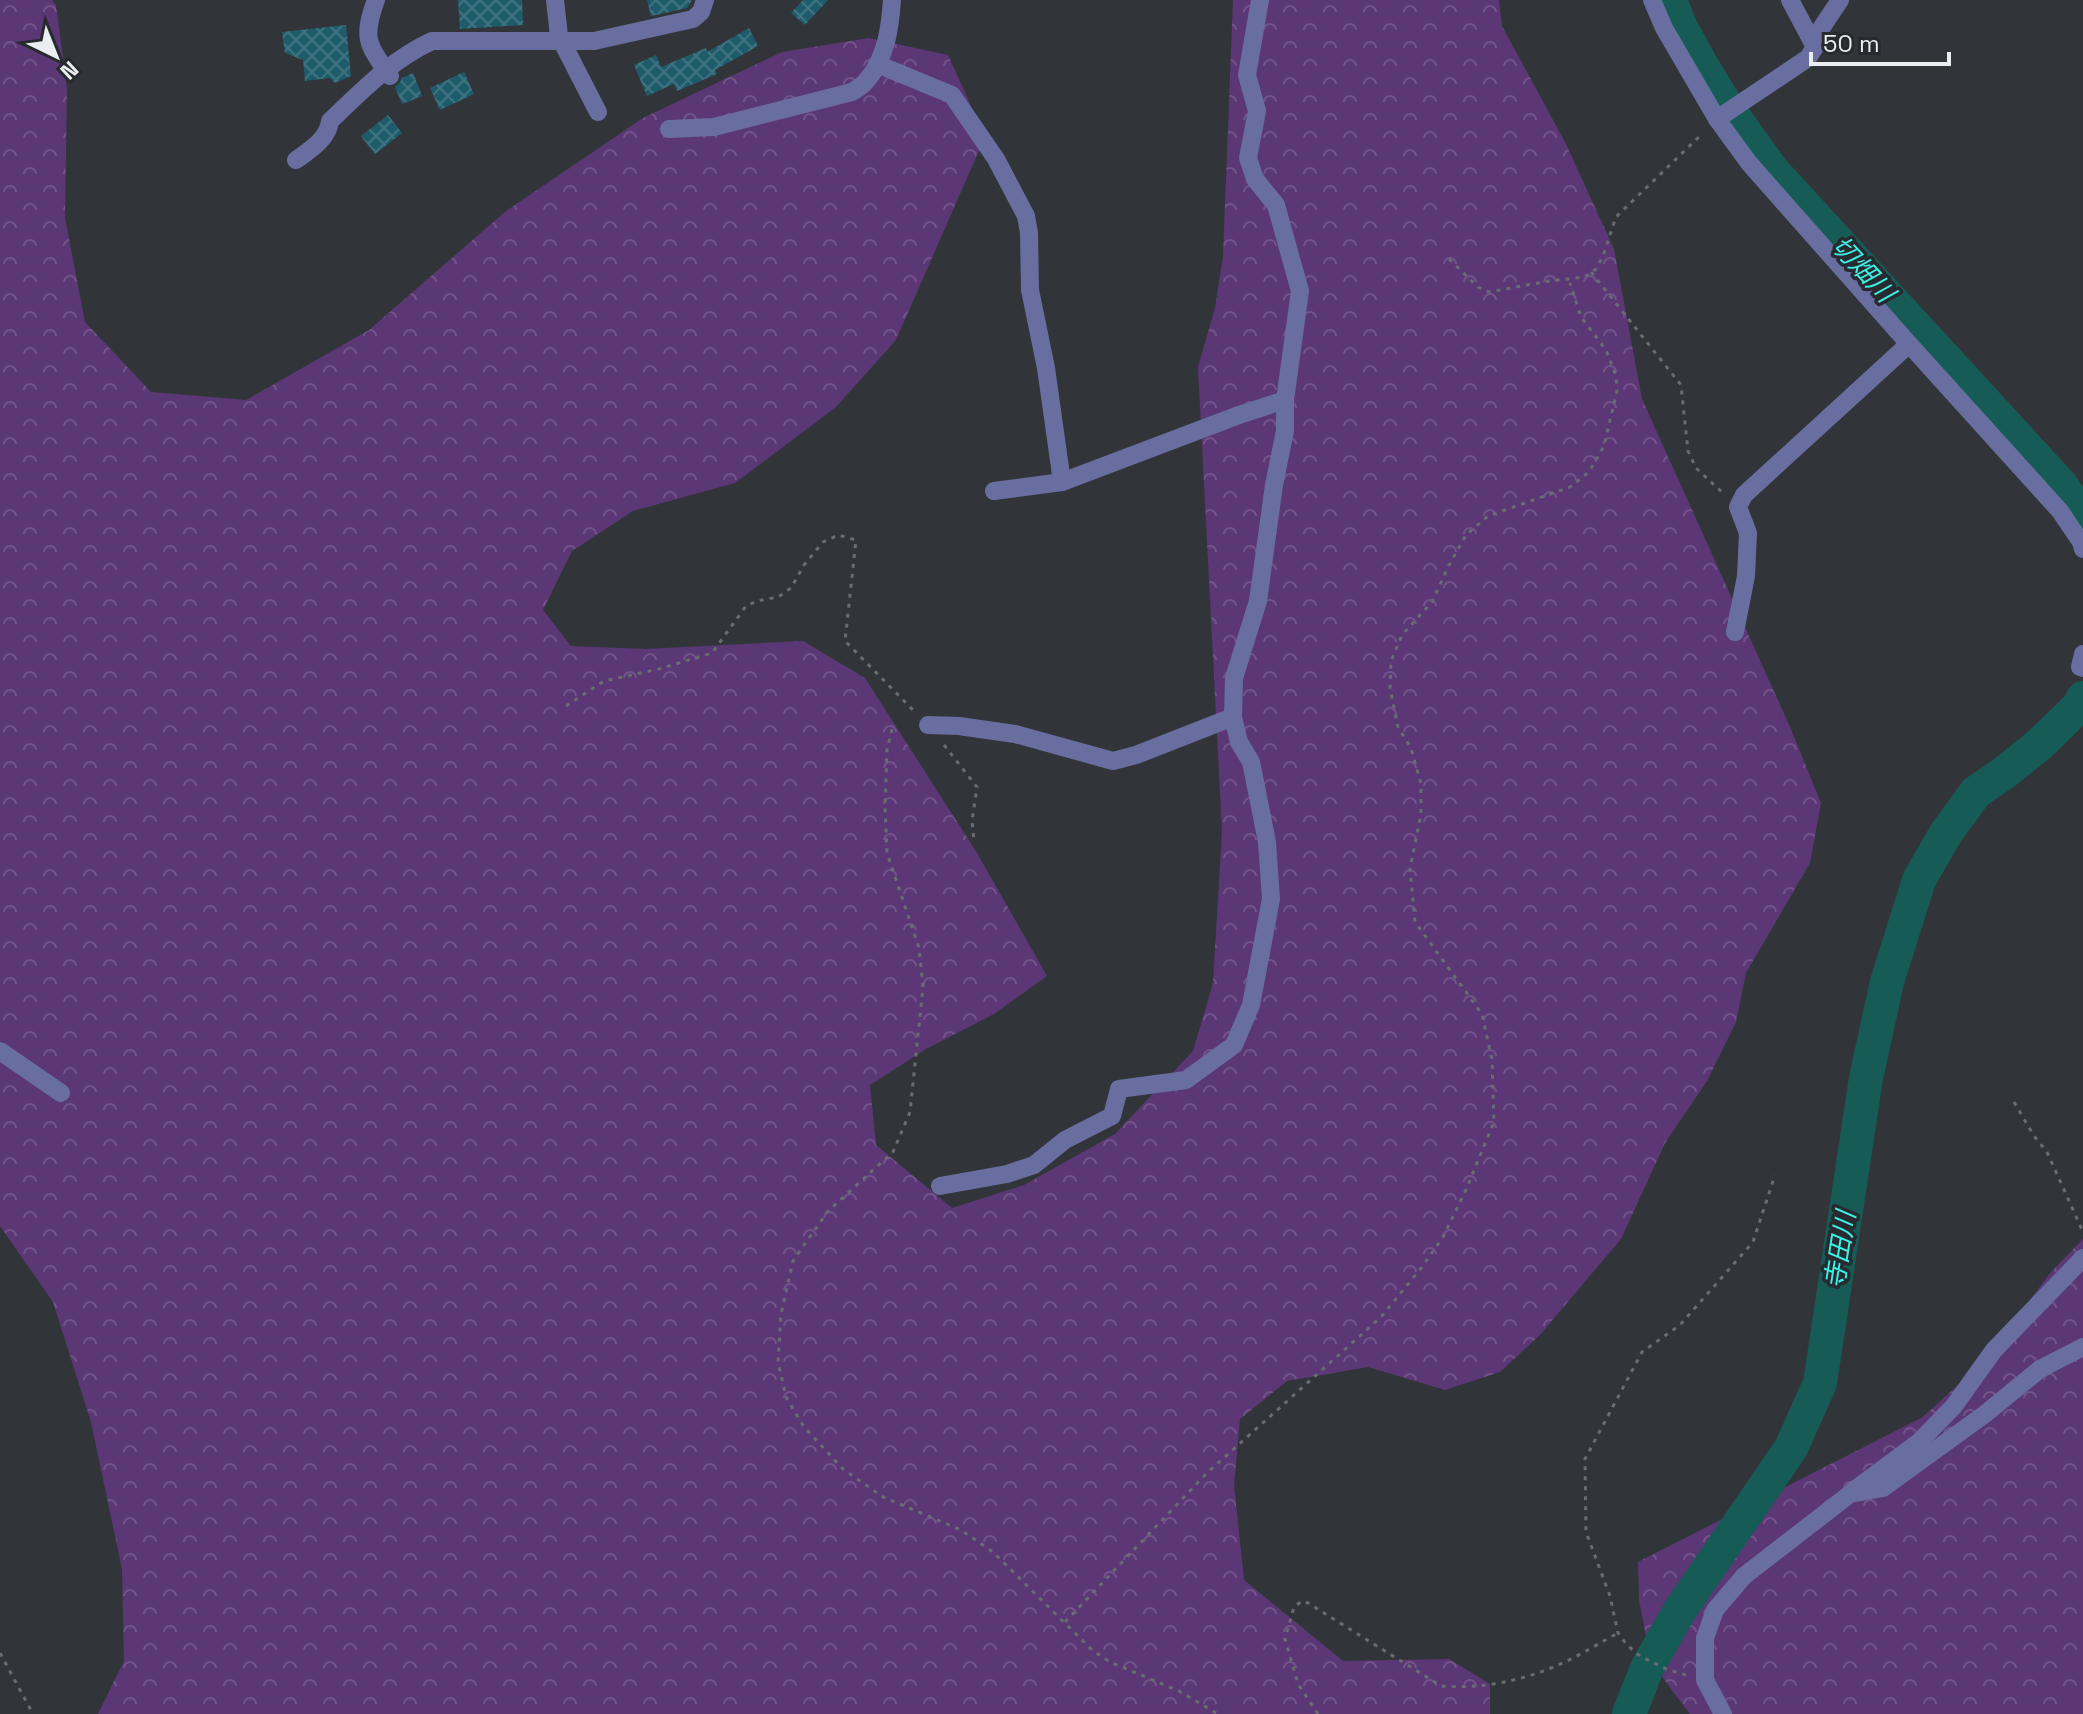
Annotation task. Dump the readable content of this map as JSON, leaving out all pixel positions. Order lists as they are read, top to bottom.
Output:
{
  "water": ["切畑川", "寺田川"],
  "scale_bar": "50 m",
  "north": "bottom right"
}
